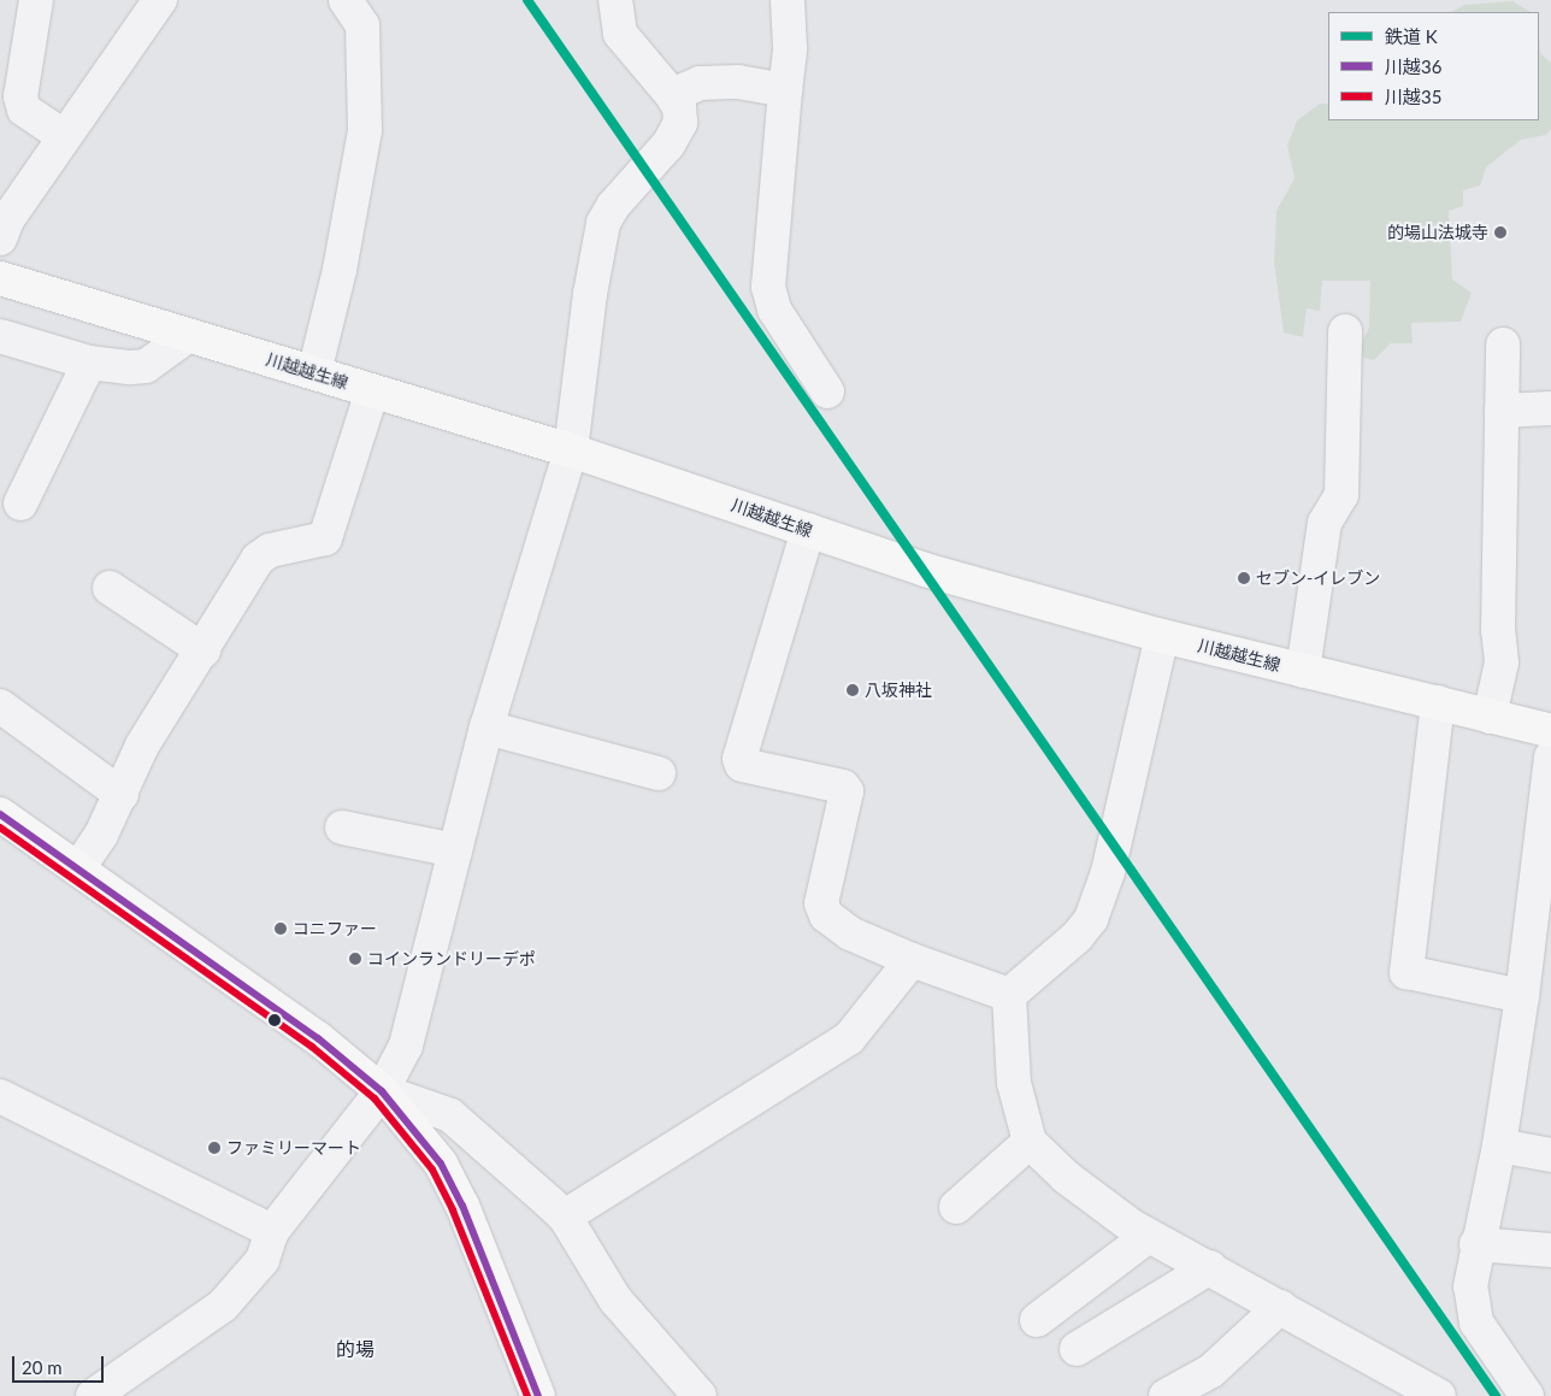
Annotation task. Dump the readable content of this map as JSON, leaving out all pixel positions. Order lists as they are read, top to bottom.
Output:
{
  "streets": {
    "main road": ["川越越生線"]
  },
  "districts": ["的場"],
  "places": [
    "的場山法城寺",
    "セブン-イレブン",
    "八坂神社",
    "コニファー",
    "コインランドリーデポ",
    "ファミリーマート"
  ],
  "lines": ["rail line K", "transit line 川越36", "transit line 川越35"],
  "legend": ["鉄道 K", "川越36", "川越35"],
  "scale_bar": "20 m"
}
